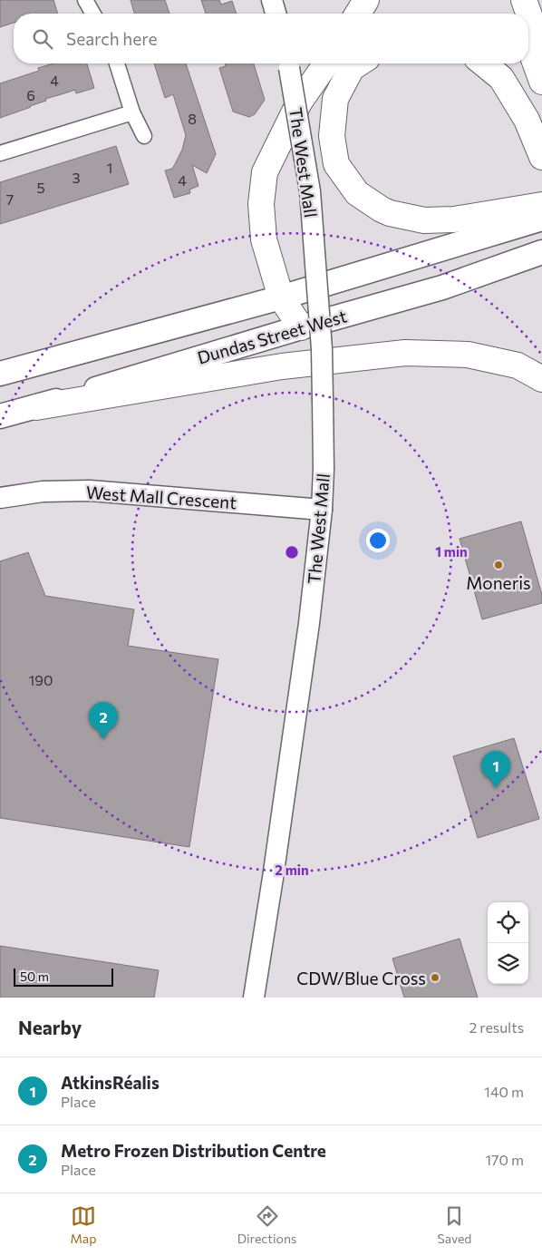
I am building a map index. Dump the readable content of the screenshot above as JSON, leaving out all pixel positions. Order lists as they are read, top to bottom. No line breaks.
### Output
{"streets":{"main road":["The West Mall","Dundas Street West","West Mall Crescent"]},"crossings":[["The West Mall","West Mall Crescent"]],"places":["Moneris","CDW/Blue Cross"],"house_numbers":["4","6","8","1","3","4","5","7","190"],"scale_bar":"50 m","page":{"search":"Search here","pins":["2","1"],"scale":"50 m","heading":["Nearby","2 results"],"list":[{"mark":"1","name":"AtkinsRéalis","note":"Place","value":"140 m"},{"mark":"2","name":"Metro Frozen Distribution Centre","note":"Place","value":"170 m"}],"nav":["Map","Directions","Saved"]},"rings":["1 min","2 min"]}
